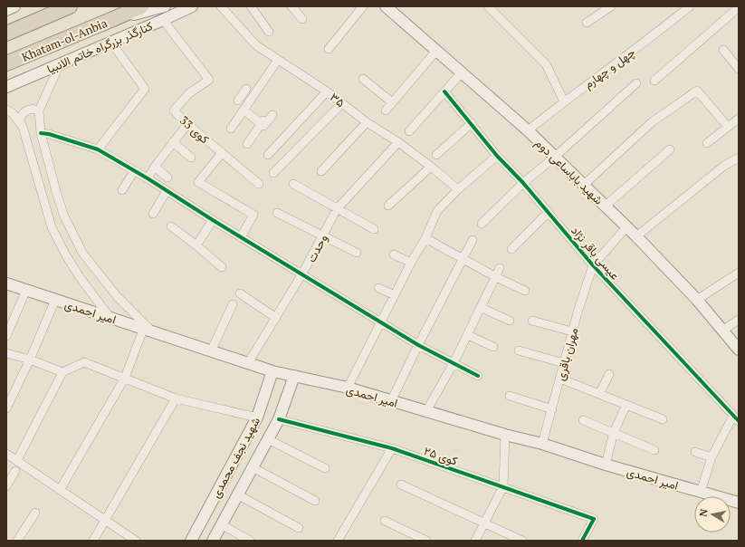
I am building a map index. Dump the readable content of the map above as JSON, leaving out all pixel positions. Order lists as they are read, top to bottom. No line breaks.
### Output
{"streets":{"highway":["Khatam-ol-Anbia"],"main road":["کنارگذر بزرگراه خاتم الانبیا","شهید باباساعی دوم","امیر احمدی","شهید نجف محمدی"],"street":["چهل و چهارم","۳۵","کوی 33","وحدت","عیسی باقر نژاد","مهران باقری","کوی ۲۵"]},"crossings":[["کنارگذر بزرگراه خاتم الانبیا","کوی 33"],["چهل و چهارم","شهید باباساعی دوم"],["۳۵","وحدت"],["وحدت","امیر احمدی"],["عیسی باقر نژاد","مهران باقری"],["امیر احمدی","مهران باقری"],["امیر احمدی","شهید نجف محمدی"],["کوی ۲۵","شهید نجف محمدی"]],"north":"left"}
